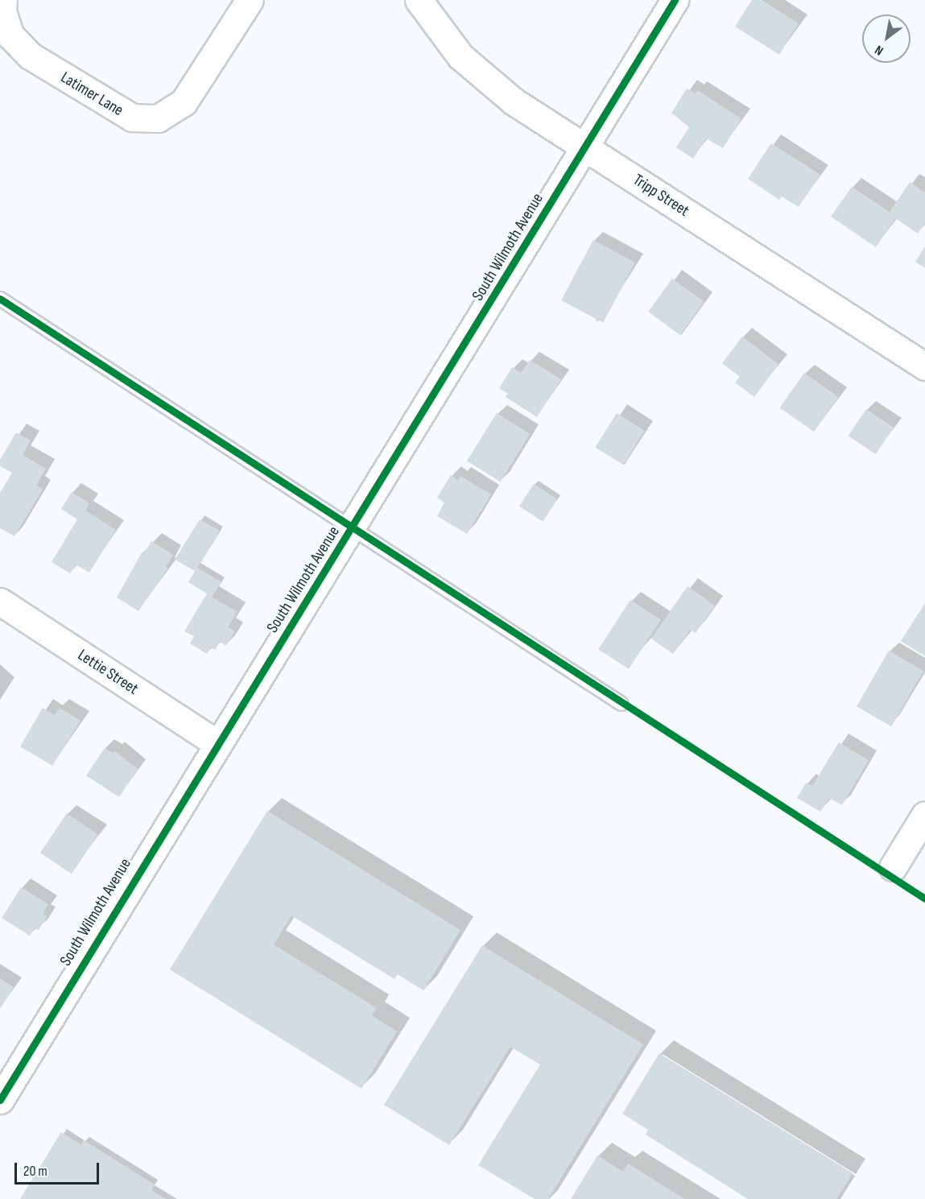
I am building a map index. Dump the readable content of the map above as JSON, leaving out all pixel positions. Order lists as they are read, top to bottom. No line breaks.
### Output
{"streets":{"street":["Latimer Lane","Tripp Street","South Wilmoth Avenue","Lettie Street"]},"crossings":[["Tripp Street","South Wilmoth Avenue"],["South Wilmoth Avenue","Lettie Street"]],"scale_bar":"20 m","north":"bottom left"}
